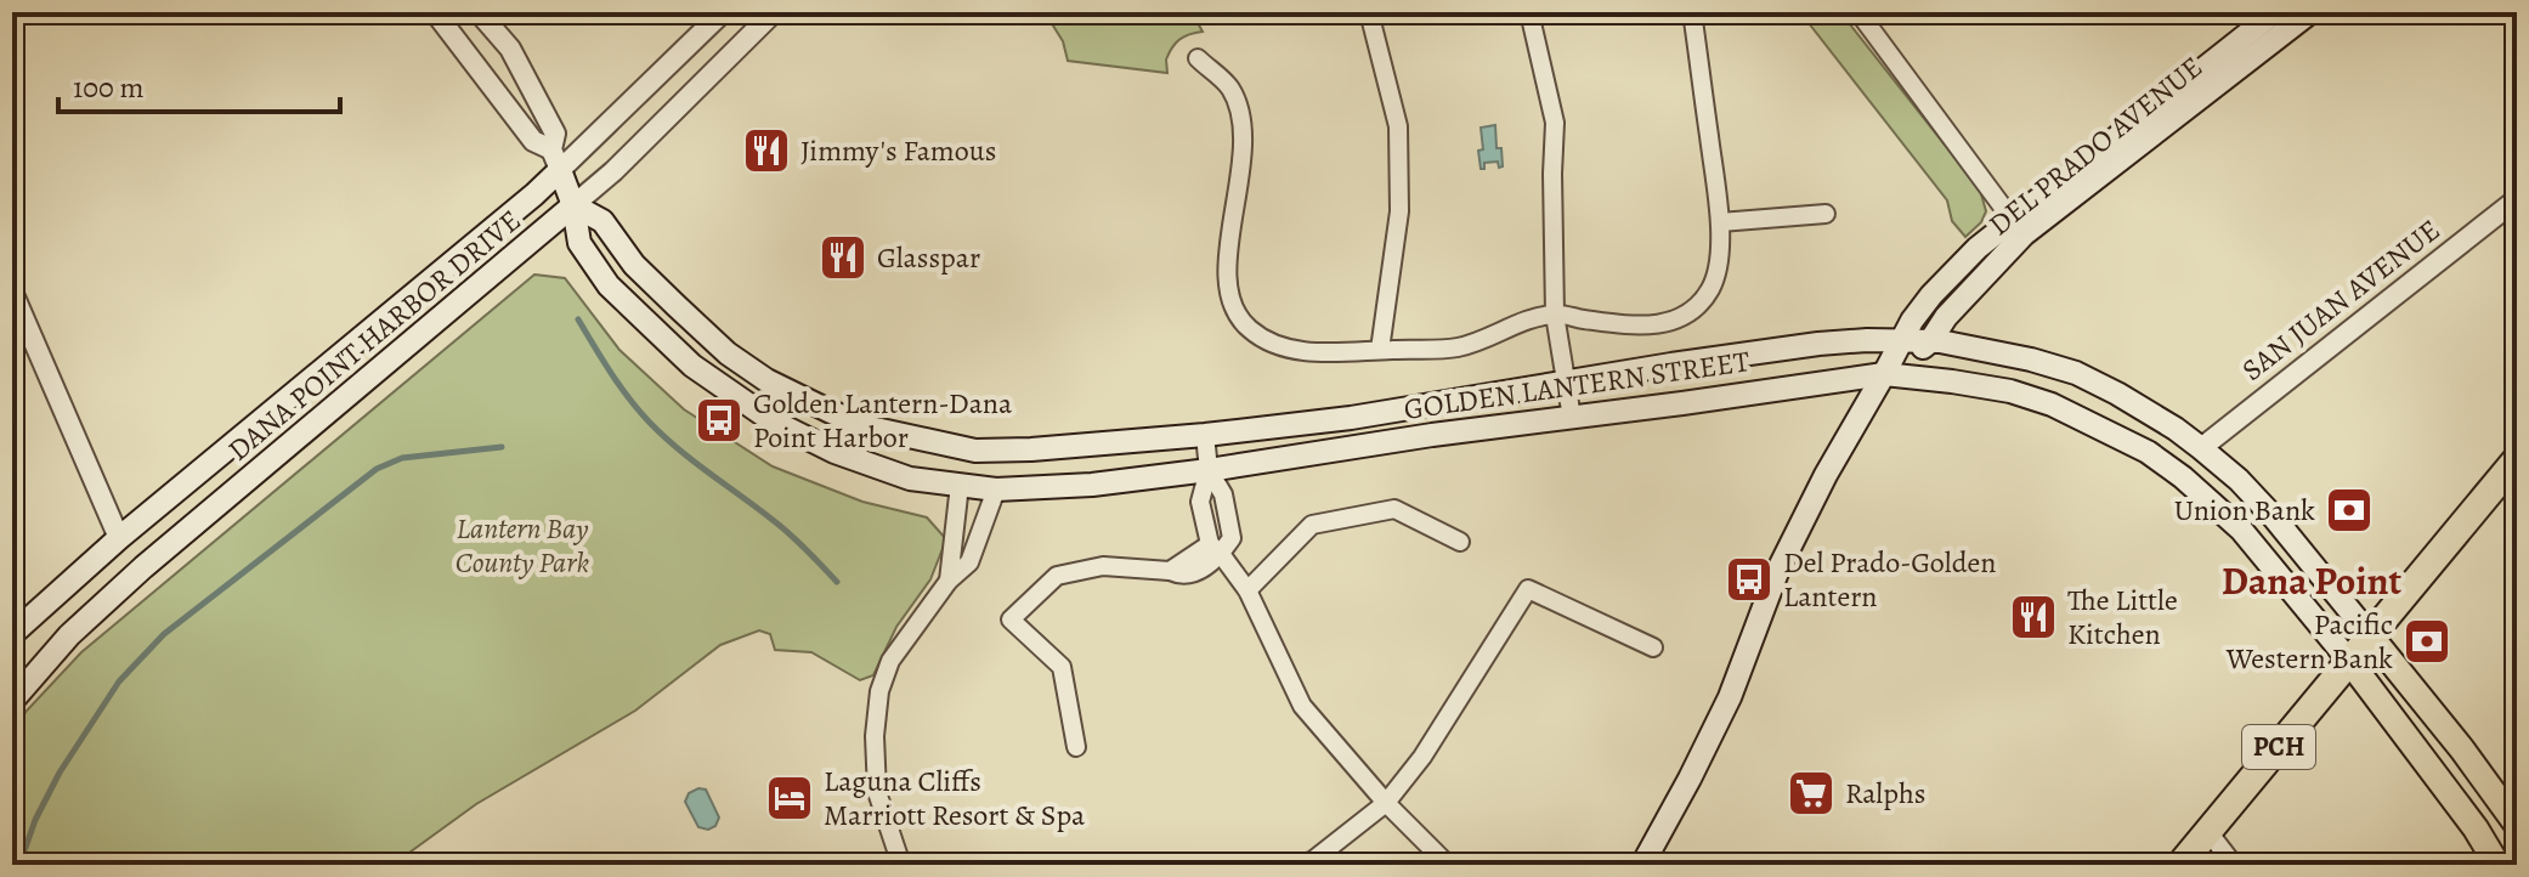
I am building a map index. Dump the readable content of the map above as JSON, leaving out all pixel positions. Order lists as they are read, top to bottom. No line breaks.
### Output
{"streets":{"highway":["PCH"],"main road":["DEL PRADO AVENUE","DANA POINT HARBOR DRIVE","GOLDEN LANTERN STREET"],"street":["SAN JUAN AVENUE"]},"crossings":[["DEL PRADO AVENUE","GOLDEN LANTERN STREET"],["SAN JUAN AVENUE","GOLDEN LANTERN STREET"],["DANA POINT HARBOR DRIVE","GOLDEN LANTERN STREET"],["GOLDEN LANTERN STREET","PCH"]],"districts":["Dana Point"],"parks":["Lantern Bay County Park"],"places":{"restaurant":["Jimmy's Famous","Glasspar","The Little Kitchen"],"bus stop":["Golden Lantern-Dana Point Harbor","Del Prado-Golden Lantern"],"bank":["Union Bank","Pacific Western Bank"],"supermarket":["Ralphs"],"hotel":["Laguna Cliffs Marriott Resort & Spa"]},"scale_bar":"100 m"}
